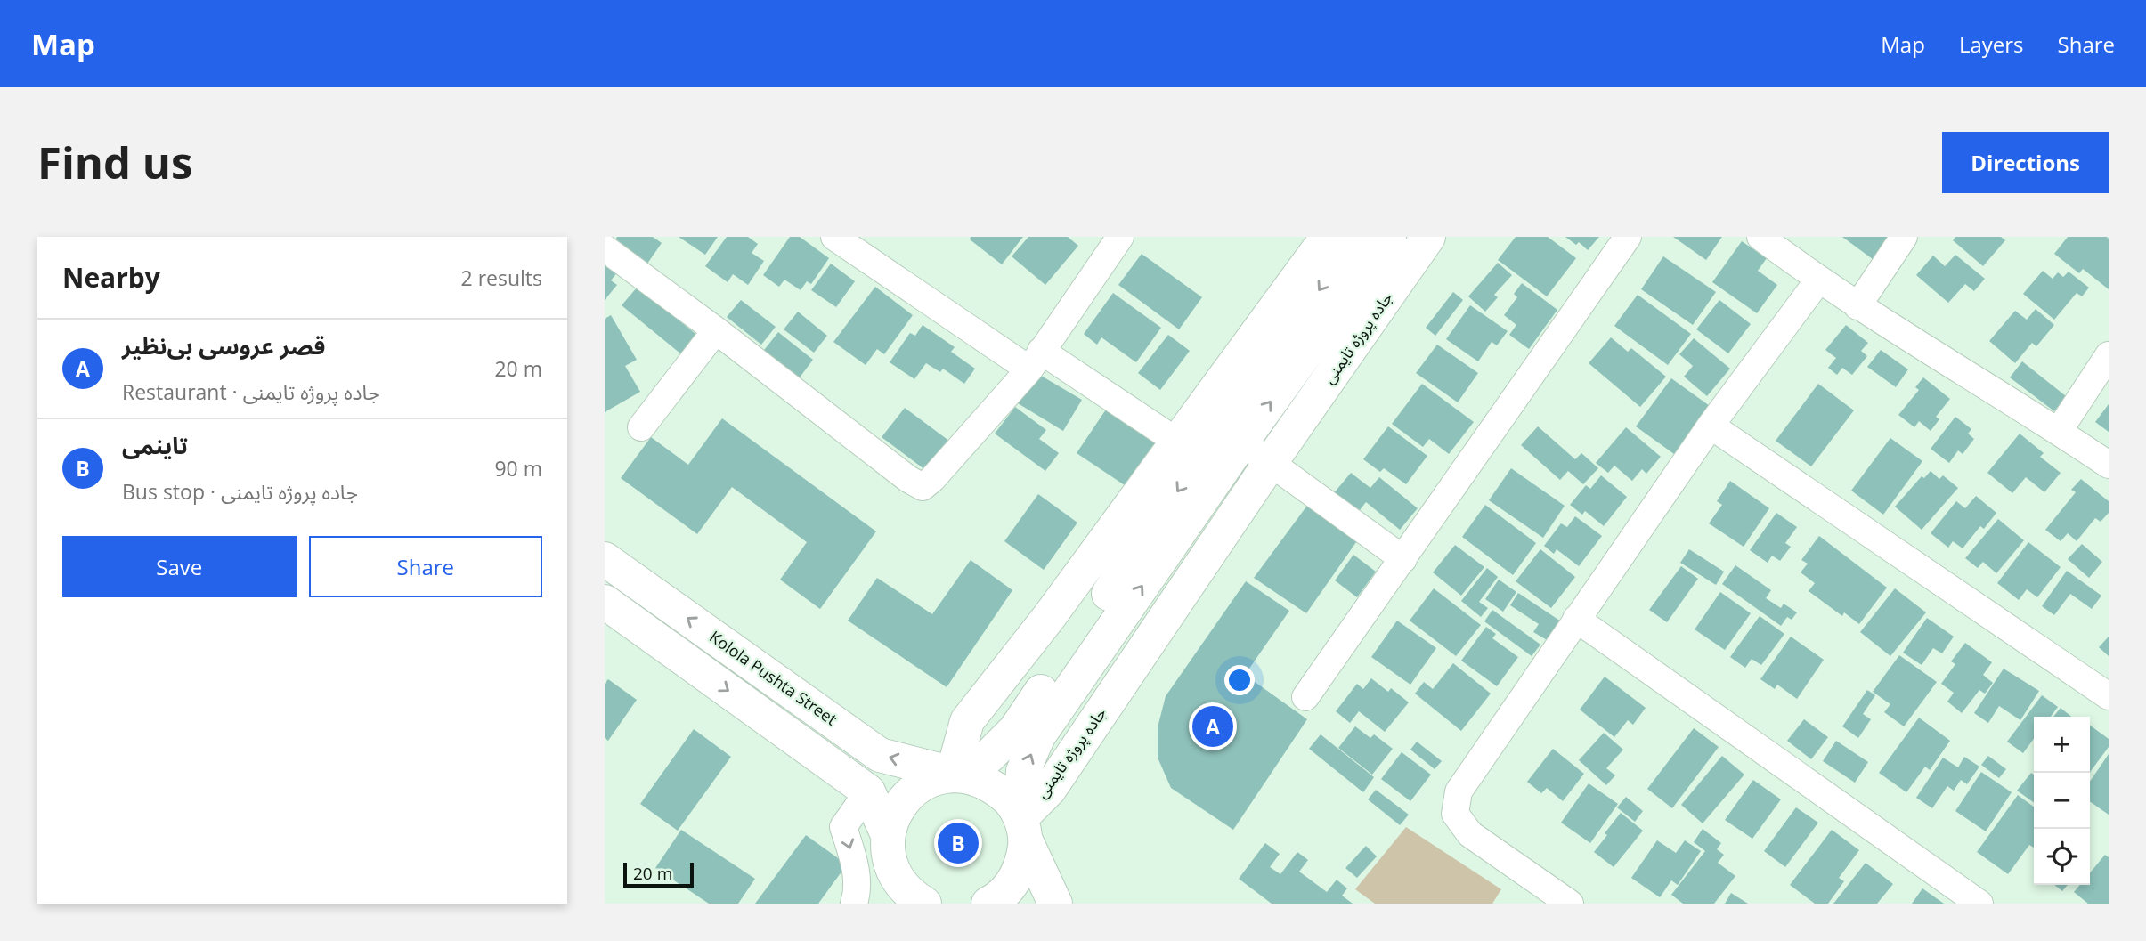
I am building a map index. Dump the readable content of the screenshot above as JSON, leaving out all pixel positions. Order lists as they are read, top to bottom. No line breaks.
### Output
{"streets":{"main road":["جاده پروژه تایمنی","Kolola Pushta Street"]},"crossings":[["جاده پروژه تایمنی","Kolola Pushta Street"]],"scale_bar":"20 m","page":{"header":"Map","nav":["Map","Layers","Share"],"buttons":["Directions",["Save","Share"]],"title":"Find us","heading":["Nearby","2 results"],"list":[{"mark":"A","name":"قصر عروسی بی‌نظیر","note":"Restaurant · جاده پروژه تایمنی","value":"20 m"},{"mark":"B","name":"تاینمی","note":"Bus stop · جاده پروژه تایمنی","value":"90 m"}],"pins":["A","B"],"map_buttons":["+","−"],"scale":"20 m"}}
